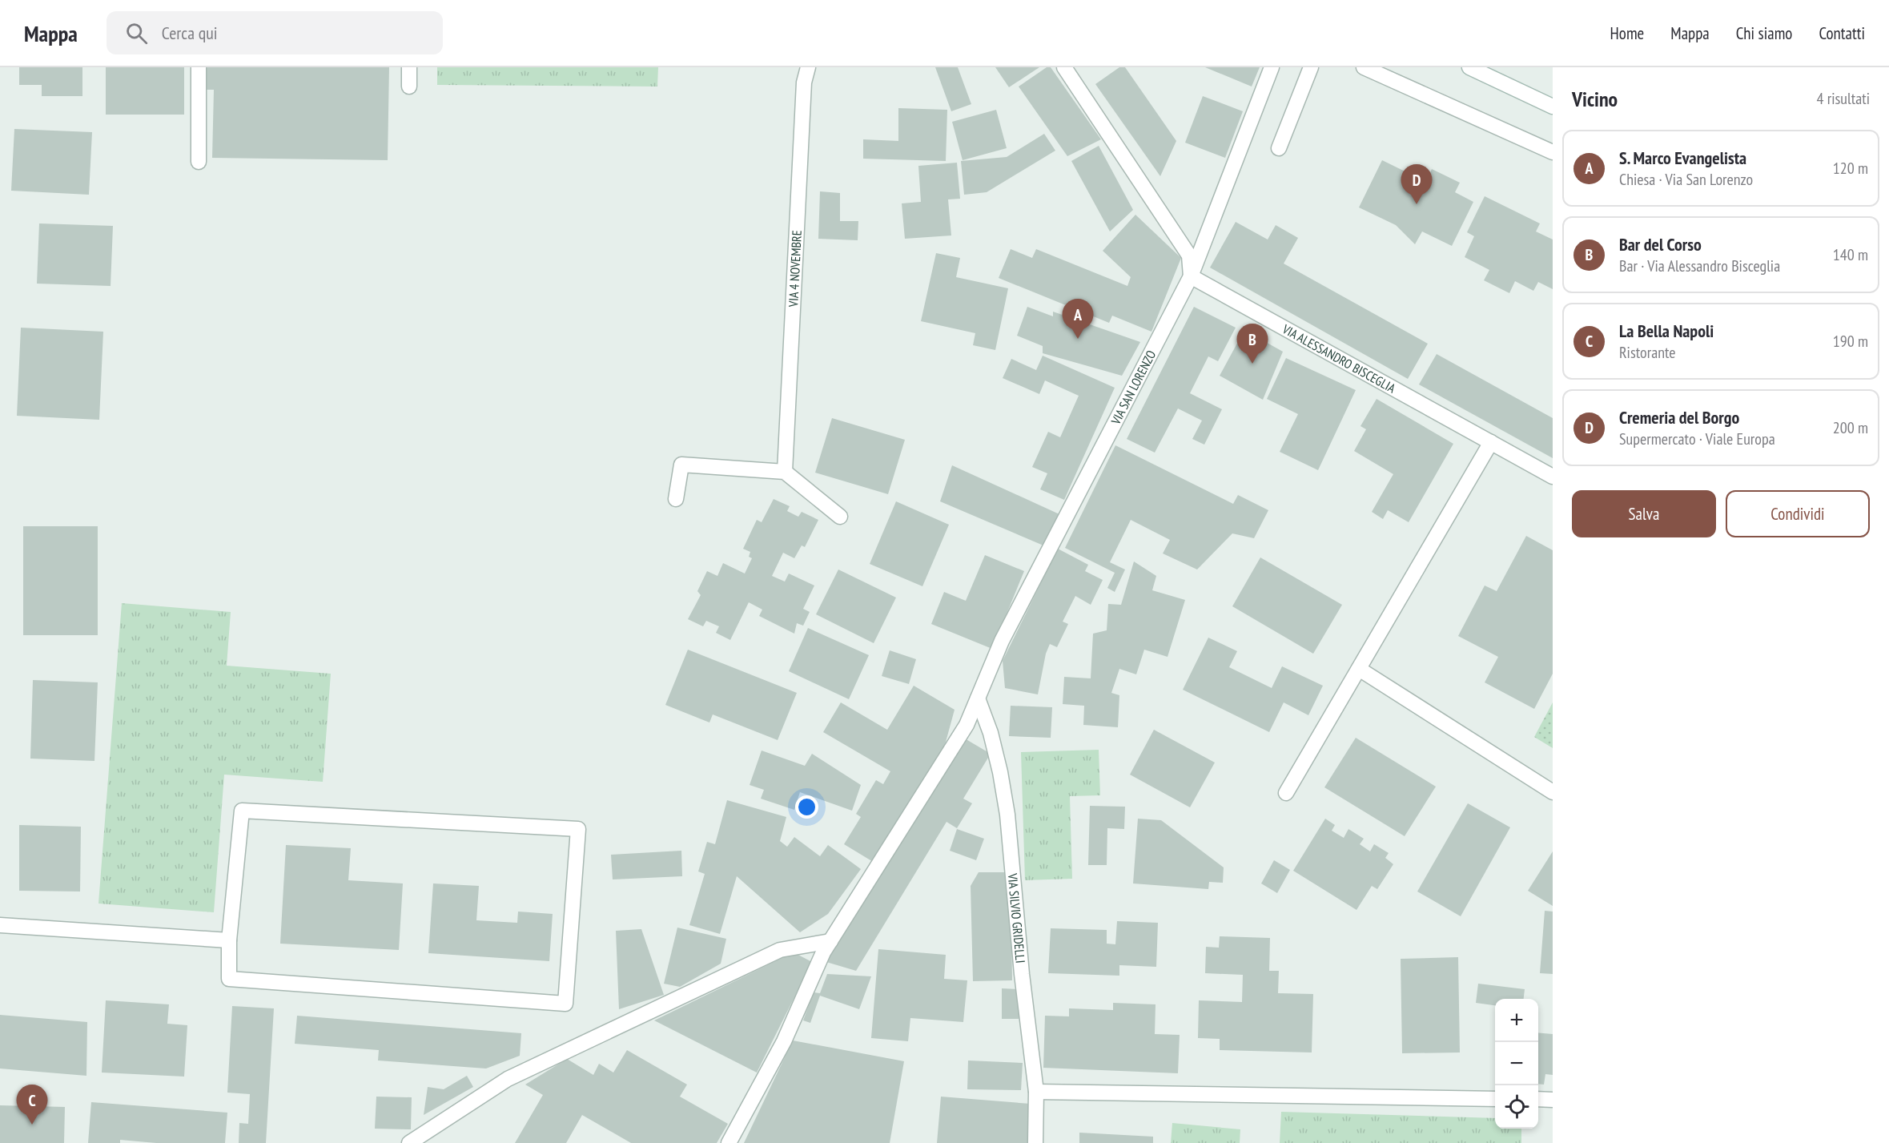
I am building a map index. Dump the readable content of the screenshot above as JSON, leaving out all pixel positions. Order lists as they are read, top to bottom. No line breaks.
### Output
{"streets":{"street":["VIA 4 NOVEMBRE","VIA ALESSANDRO BISCEGLIA","VIA SAN LORENZO","VIA SILVIO GRIDELLI"]},"crossings":[["VIA ALESSANDRO BISCEGLIA","VIA SAN LORENZO"],["VIA SAN LORENZO","VIA SILVIO GRIDELLI"]],"page":{"header":"Mappa","search":"Cerca qui","nav":["Home","Mappa","Chi siamo","Contatti"],"heading":["Vicino","4 risultati"],"list":[{"mark":"A","name":"S. Marco Evangelista","note":"Chiesa · Via San Lorenzo","value":"120 m"},{"mark":"B","name":"Bar del Corso","note":"Bar · Via Alessandro Bisceglia","value":"140 m"},{"mark":"C","name":"La Bella Napoli","note":"Ristorante","value":"190 m"},{"mark":"D","name":"Cremeria del Borgo","note":"Supermercato · Viale Europa","value":"200 m"}],"pins":["D","A","B","C"],"buttons":["Salva","Condividi"],"map_buttons":["+","−"]}}
